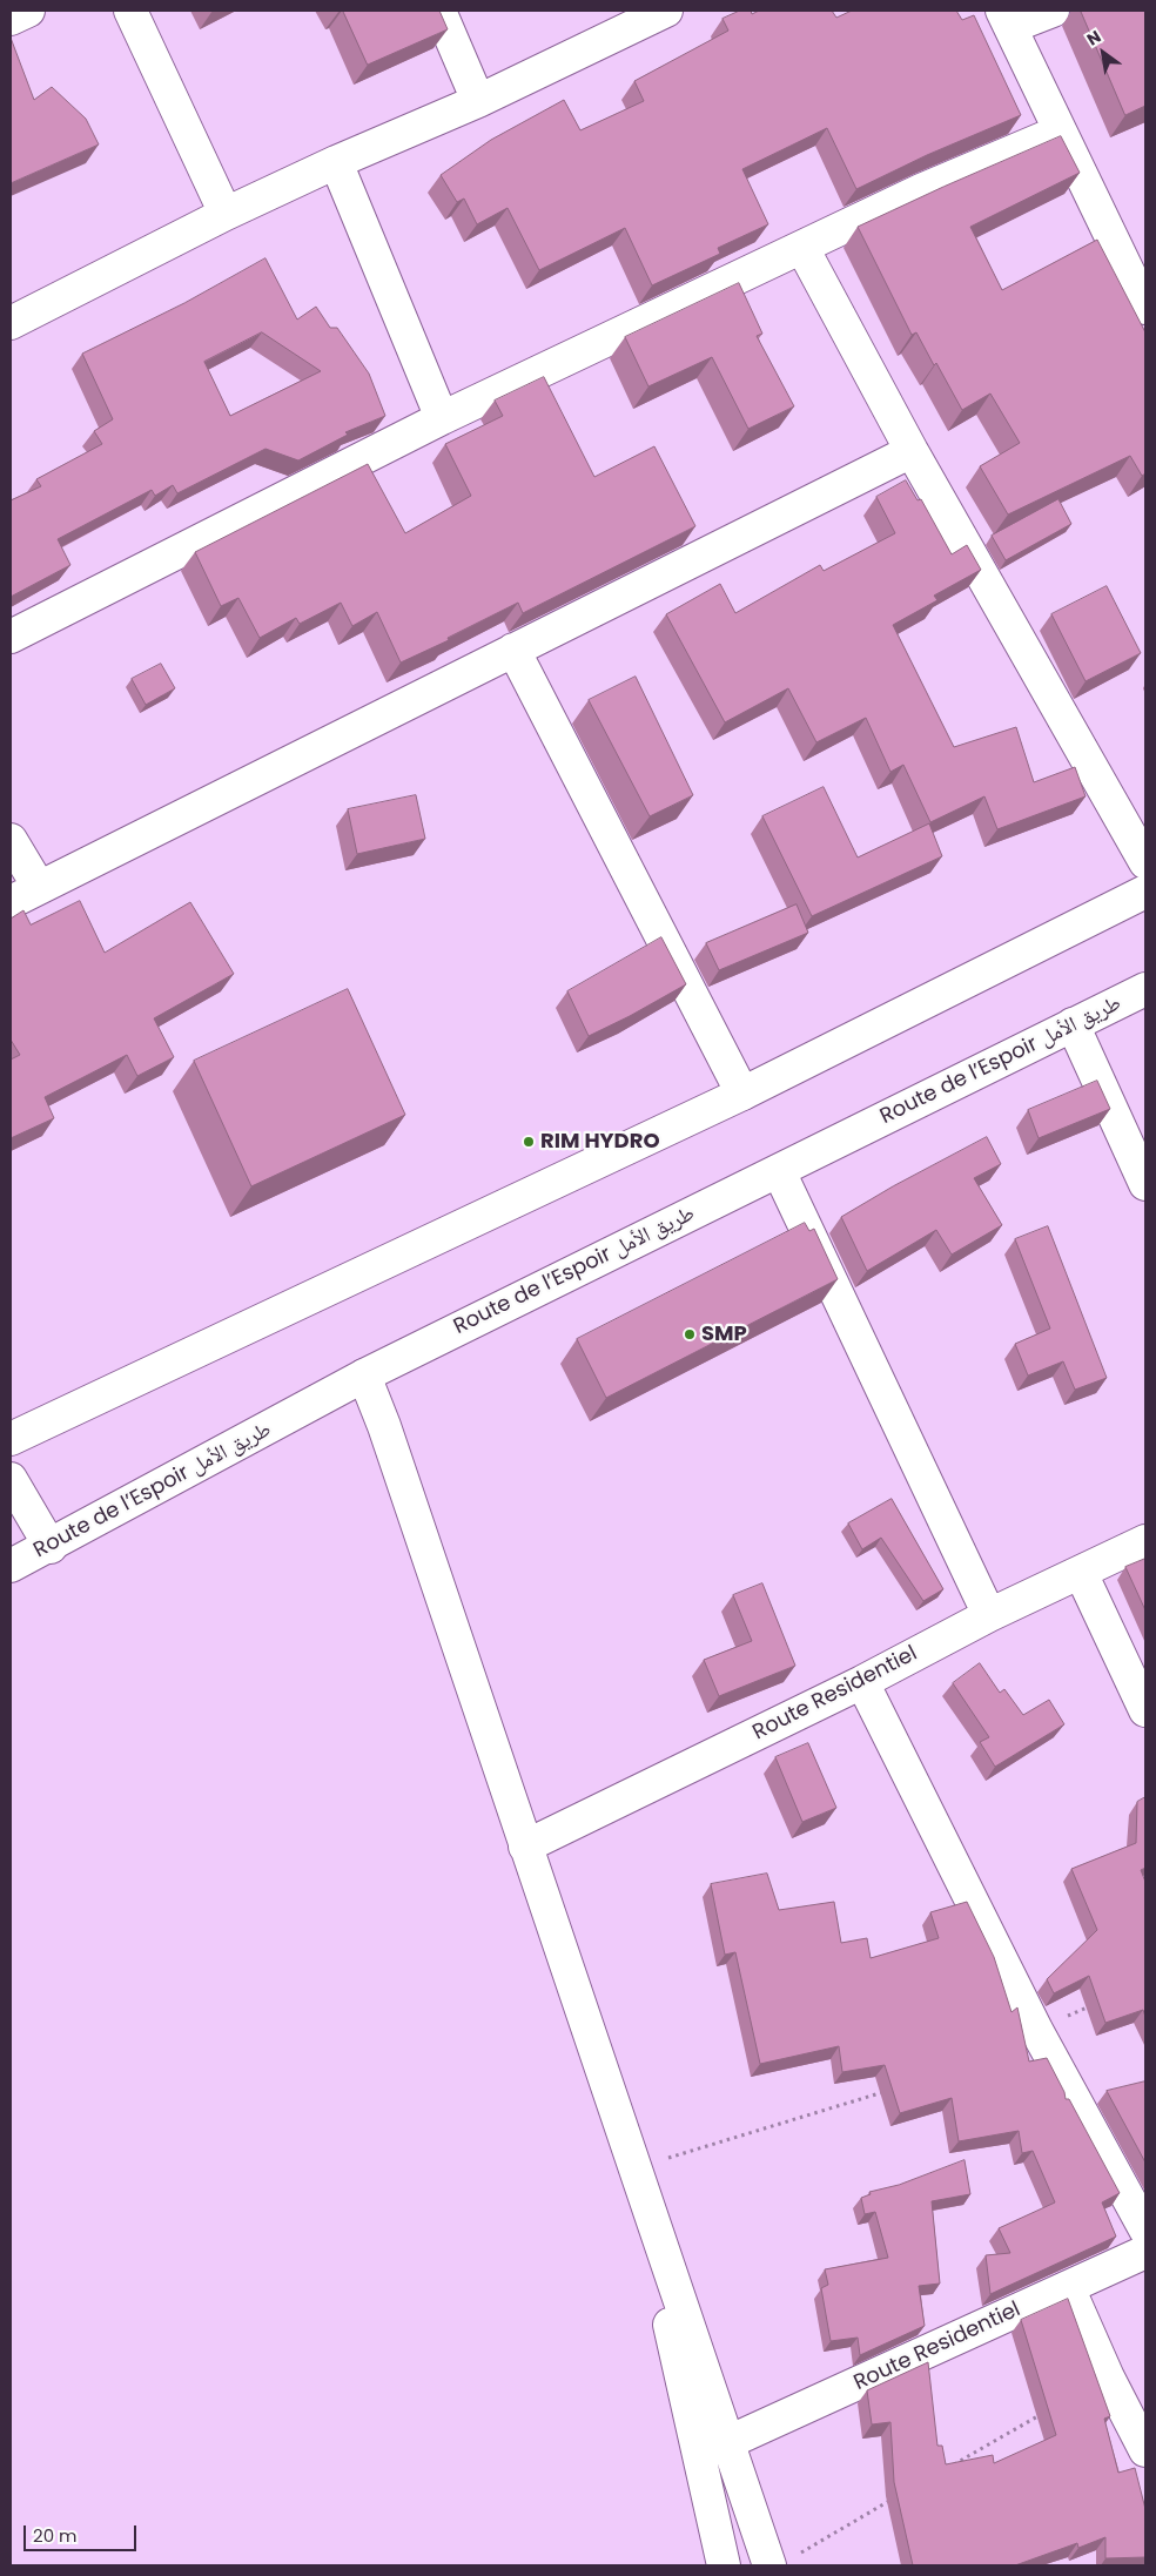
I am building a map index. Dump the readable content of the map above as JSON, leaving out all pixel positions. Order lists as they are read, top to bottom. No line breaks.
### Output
{"streets":{"main road":["Route de l’Espoir طريق الأمل","Route Residentiel"]},"places":["RIM HYDRO","SMP"],"scale_bar":"20 m","north":"top left"}
